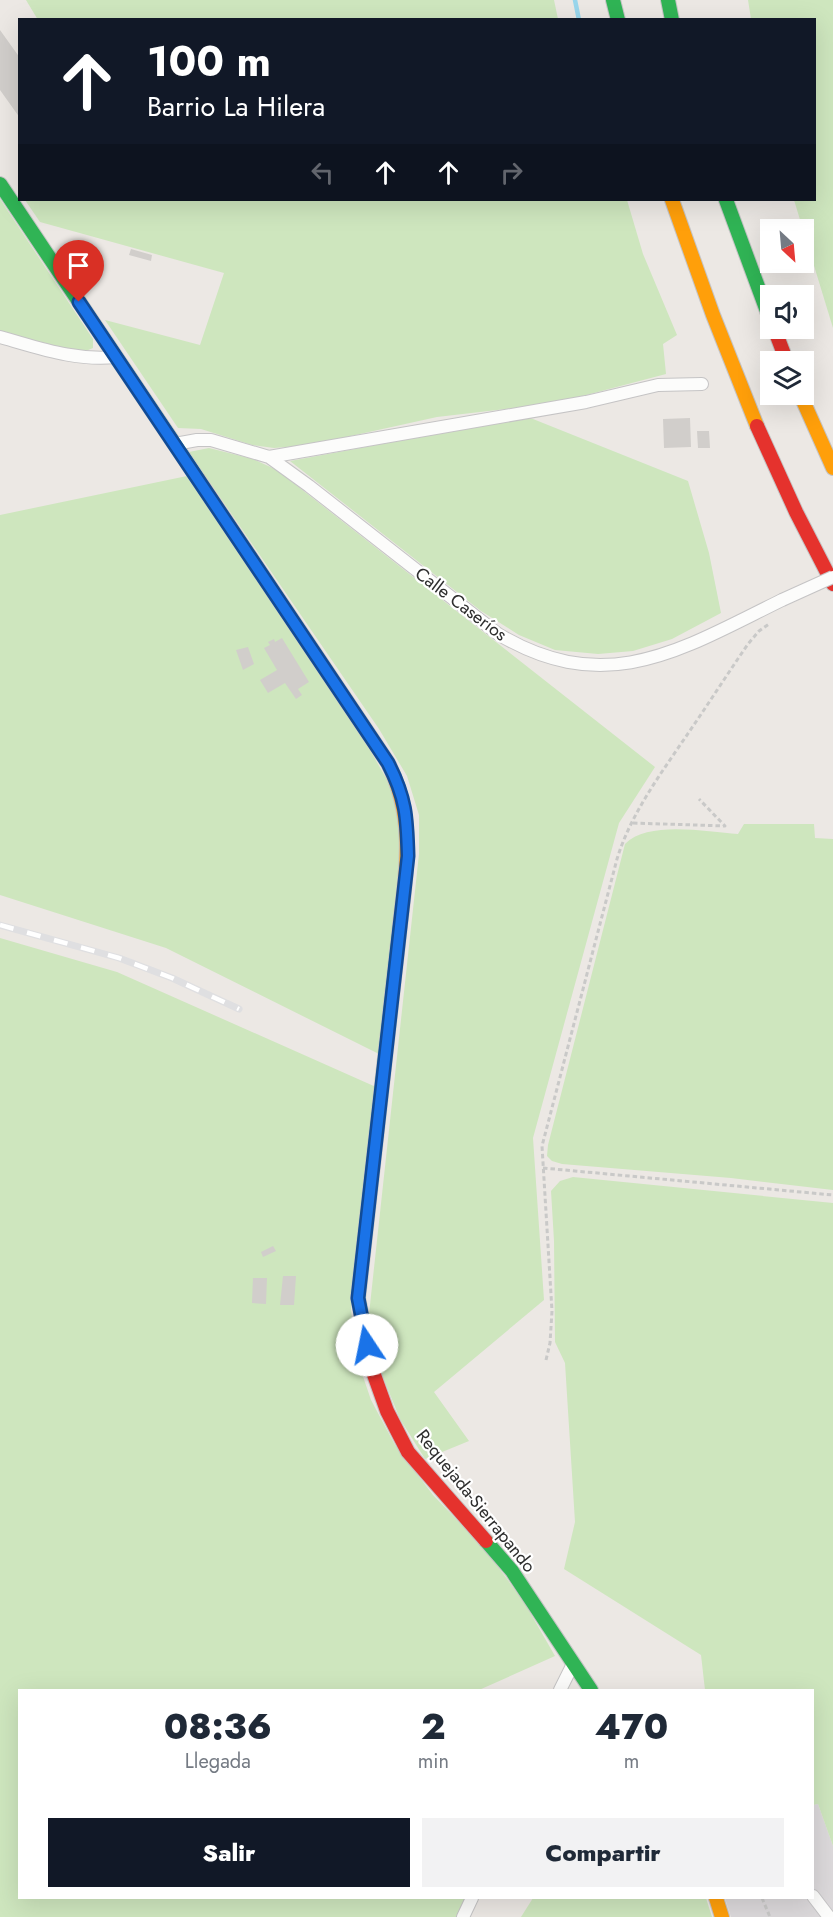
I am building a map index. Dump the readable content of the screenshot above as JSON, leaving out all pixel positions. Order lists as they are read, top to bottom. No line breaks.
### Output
{"streets":{"main road":["Requejada-Sierrapando"],"street":["Calle Caseríos"]},"crossings":[["Calle Caseríos","Requejada-Sierrapando"]],"north":"bottom right","page":{"turn":["100 m","Barrio La Hilera"],"eta":["08:36","Llegada","2","min","470","m"],"buttons":["Salir","Compartir"]}}
